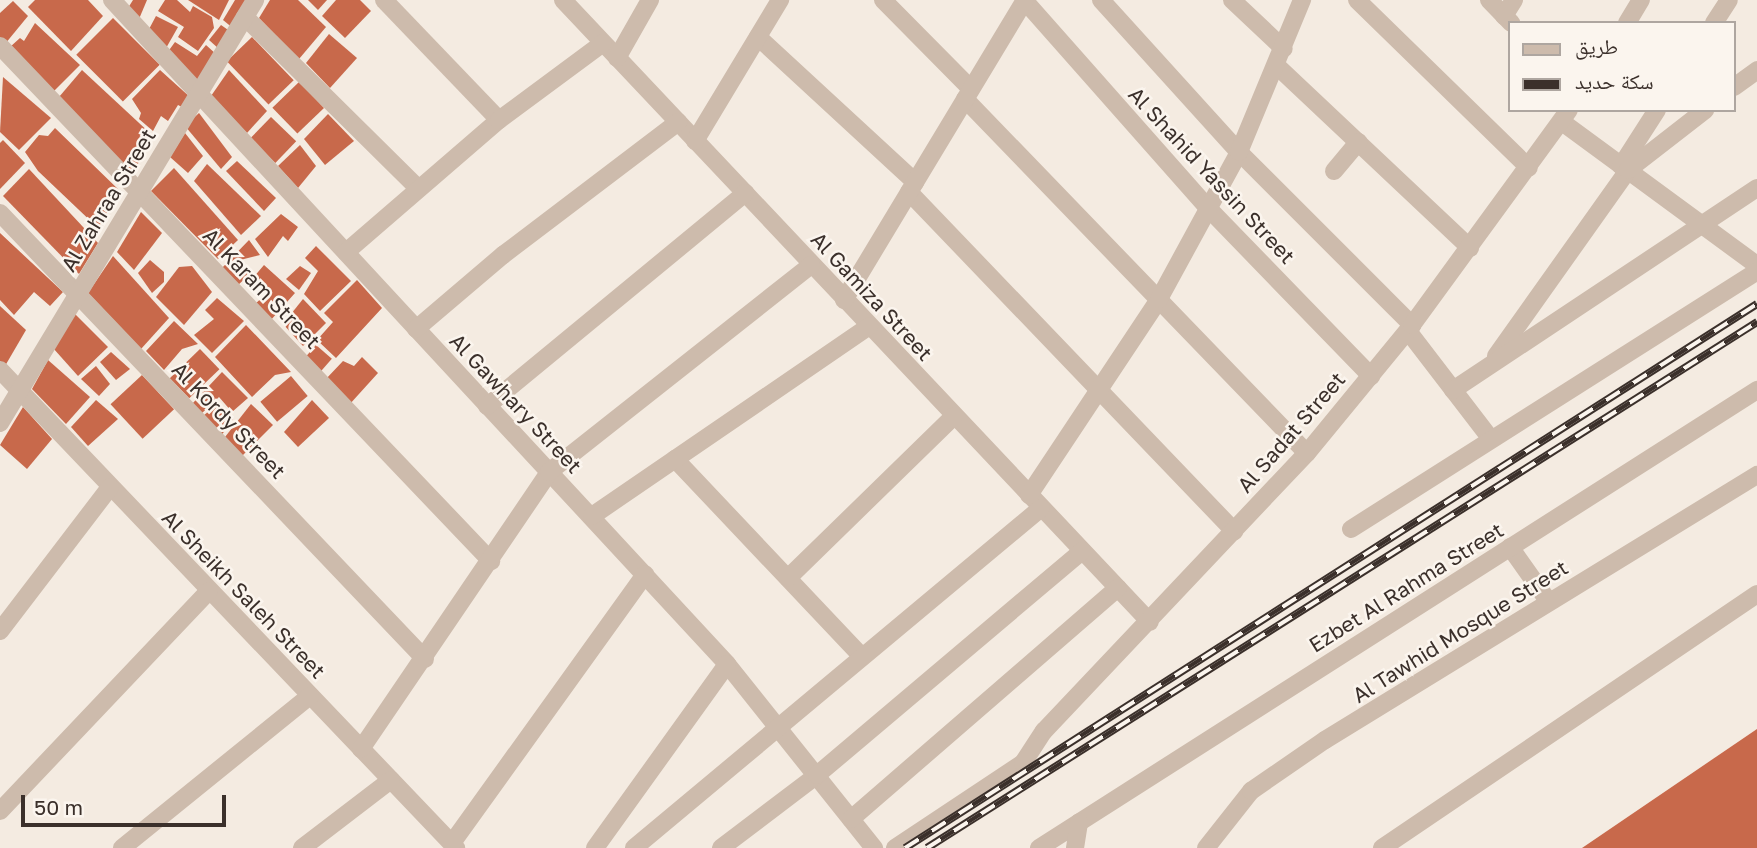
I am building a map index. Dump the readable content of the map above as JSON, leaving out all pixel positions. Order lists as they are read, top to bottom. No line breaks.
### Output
{"streets":{"street":["Al Shahid Yassin Street","Al Zahraa Street","Al Karam Street","Al Gamiza Street","Al Gawhary Street","Al Kordy Street","Al Sadat Street","Ezbet Al Rahma Street","Al Sheikh Saleh Street","Al Tawhid Mosque Street"]},"crossings":[["Al Shahid Yassin Street","Al Sadat Street"],["Al Zahraa Street","Al Karam Street"],["Al Zahraa Street","Al Gawhary Street"],["Al Zahraa Street","Al Kordy Street"],["Al Zahraa Street","Al Sheikh Saleh Street"],["Al Gamiza Street","Al Sadat Street"]],"legend":["طريق","سكة حديد"],"scale_bar":"50 m"}
